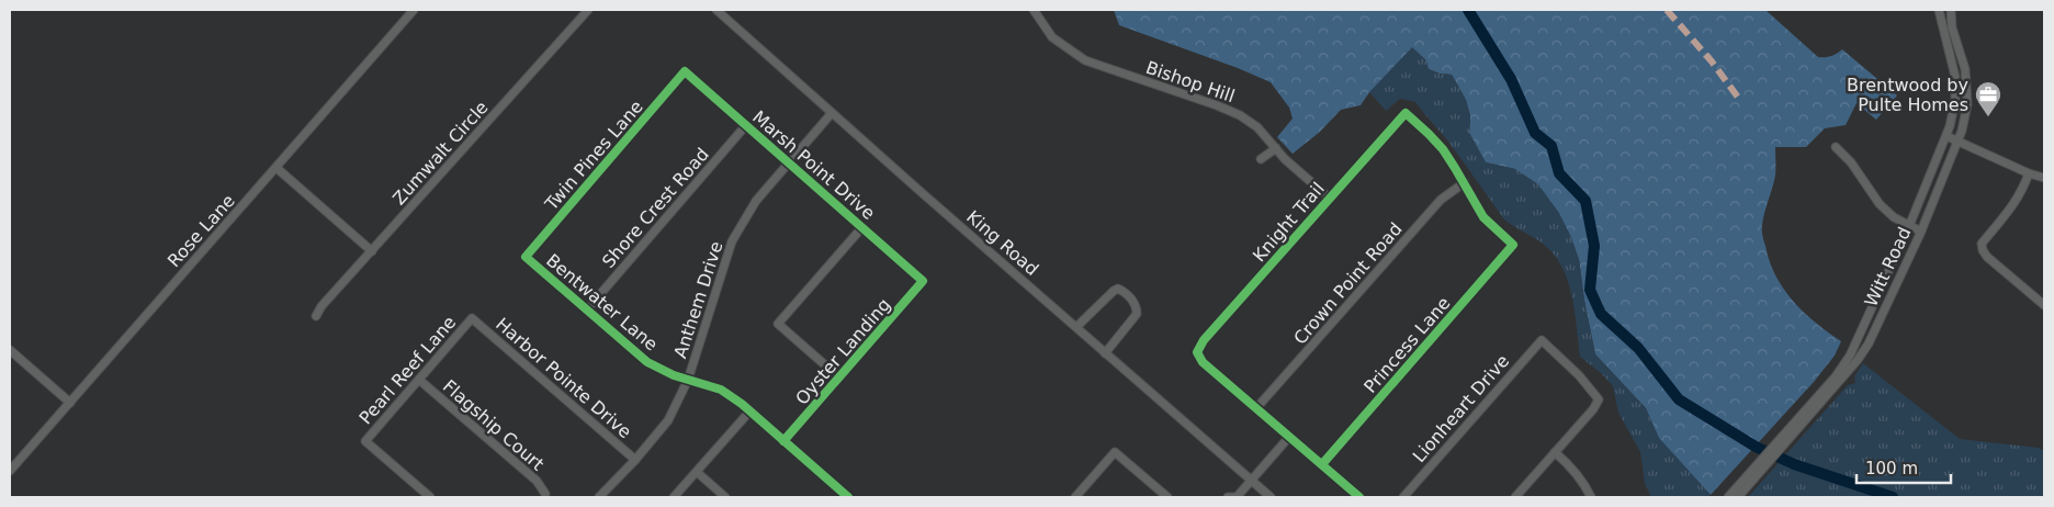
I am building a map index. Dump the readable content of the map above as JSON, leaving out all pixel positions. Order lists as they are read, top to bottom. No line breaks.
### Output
{"streets":{"street":["Bishop Hill","Zumwalt Circle","Twin Pines Lane","Marsh Point Drive","Shore Crest Road","Knight Trail","Rose Lane","King Road","Witt Road","Crown Point Road","Anthem Drive","Bentwater Lane","Princess Lane","Oyster Landing","Pearl Reef Lane","Harbor Pointe Drive","Lionheart Drive","Flagship Court"]},"crossings":[["Bishop Hill","Knight Trail"],["Twin Pines Lane","Marsh Point Drive"],["Twin Pines Lane","Bentwater Lane"],["Marsh Point Drive","Shore Crest Road"],["Marsh Point Drive","Anthem Drive"],["Marsh Point Drive","Oyster Landing"],["Shore Crest Road","Bentwater Lane"],["Knight Trail","Crown Point Road"],["Knight Trail","Princess Lane"],["King Road","Anthem Drive"],["Crown Point Road","Princess Lane"],["Anthem Drive","Bentwater Lane"],["Anthem Drive","Harbor Pointe Drive"],["Bentwater Lane","Oyster Landing"],["Pearl Reef Lane","Harbor Pointe Drive"],["Pearl Reef Lane","Flagship Court"]],"places":{"office":["Brentwood by Pulte Homes"]},"scale_bar":"100 m"}
